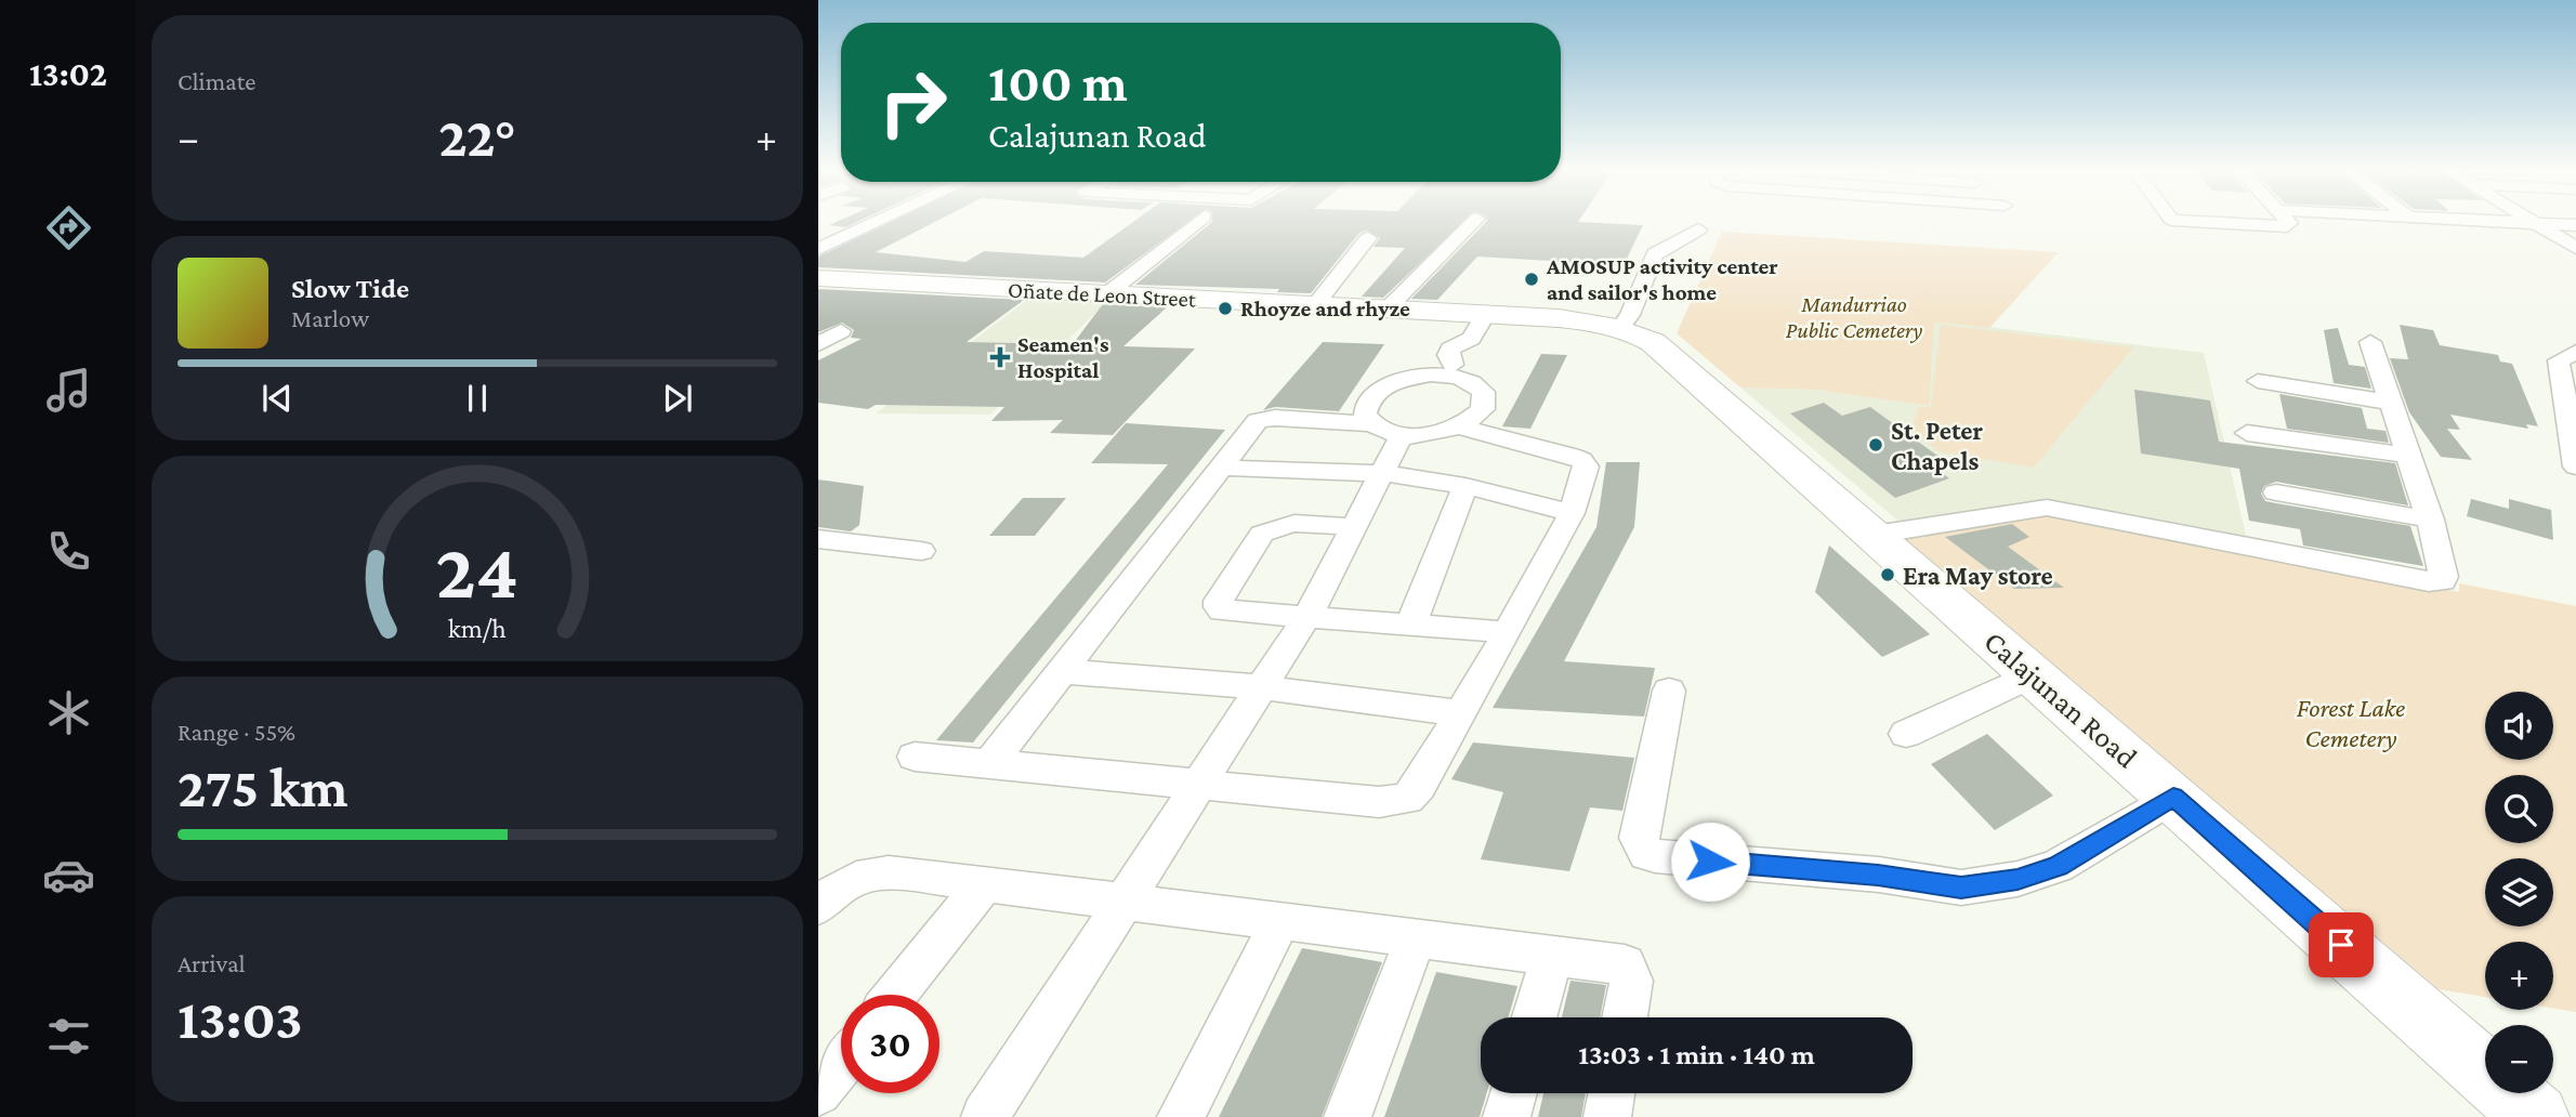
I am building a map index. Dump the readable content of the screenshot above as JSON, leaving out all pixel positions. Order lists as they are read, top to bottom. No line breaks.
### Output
{"streets":{"main road":["Oñate de Leon Street","Calajunan Road"]},"crossings":[["Oñate de Leon Street","Calajunan Road"]],"parks":["Mandurriao Public Cemetery","Forest Lake Cemetery"],"places":{"other":["AMOSUP activity center and sailor's home","Rhoyze and rhyze","St. Peter Chapels","Era May store"],"health":["Seamen's Hospital"]},"page":{"tabs":"13:02","tile":["Climate",["Range · 55%","275 km"],["Arrival","13:03"]],"turn":["100 m","Calajunan Road"],"heat":["−","22°","+"],"song":["Slow Tide","Marlow"],"map_buttons":["+","−"],"limit":"30","trip":"13:03 · 1 min · 140 m","gauge":["24","km/h"]}}
